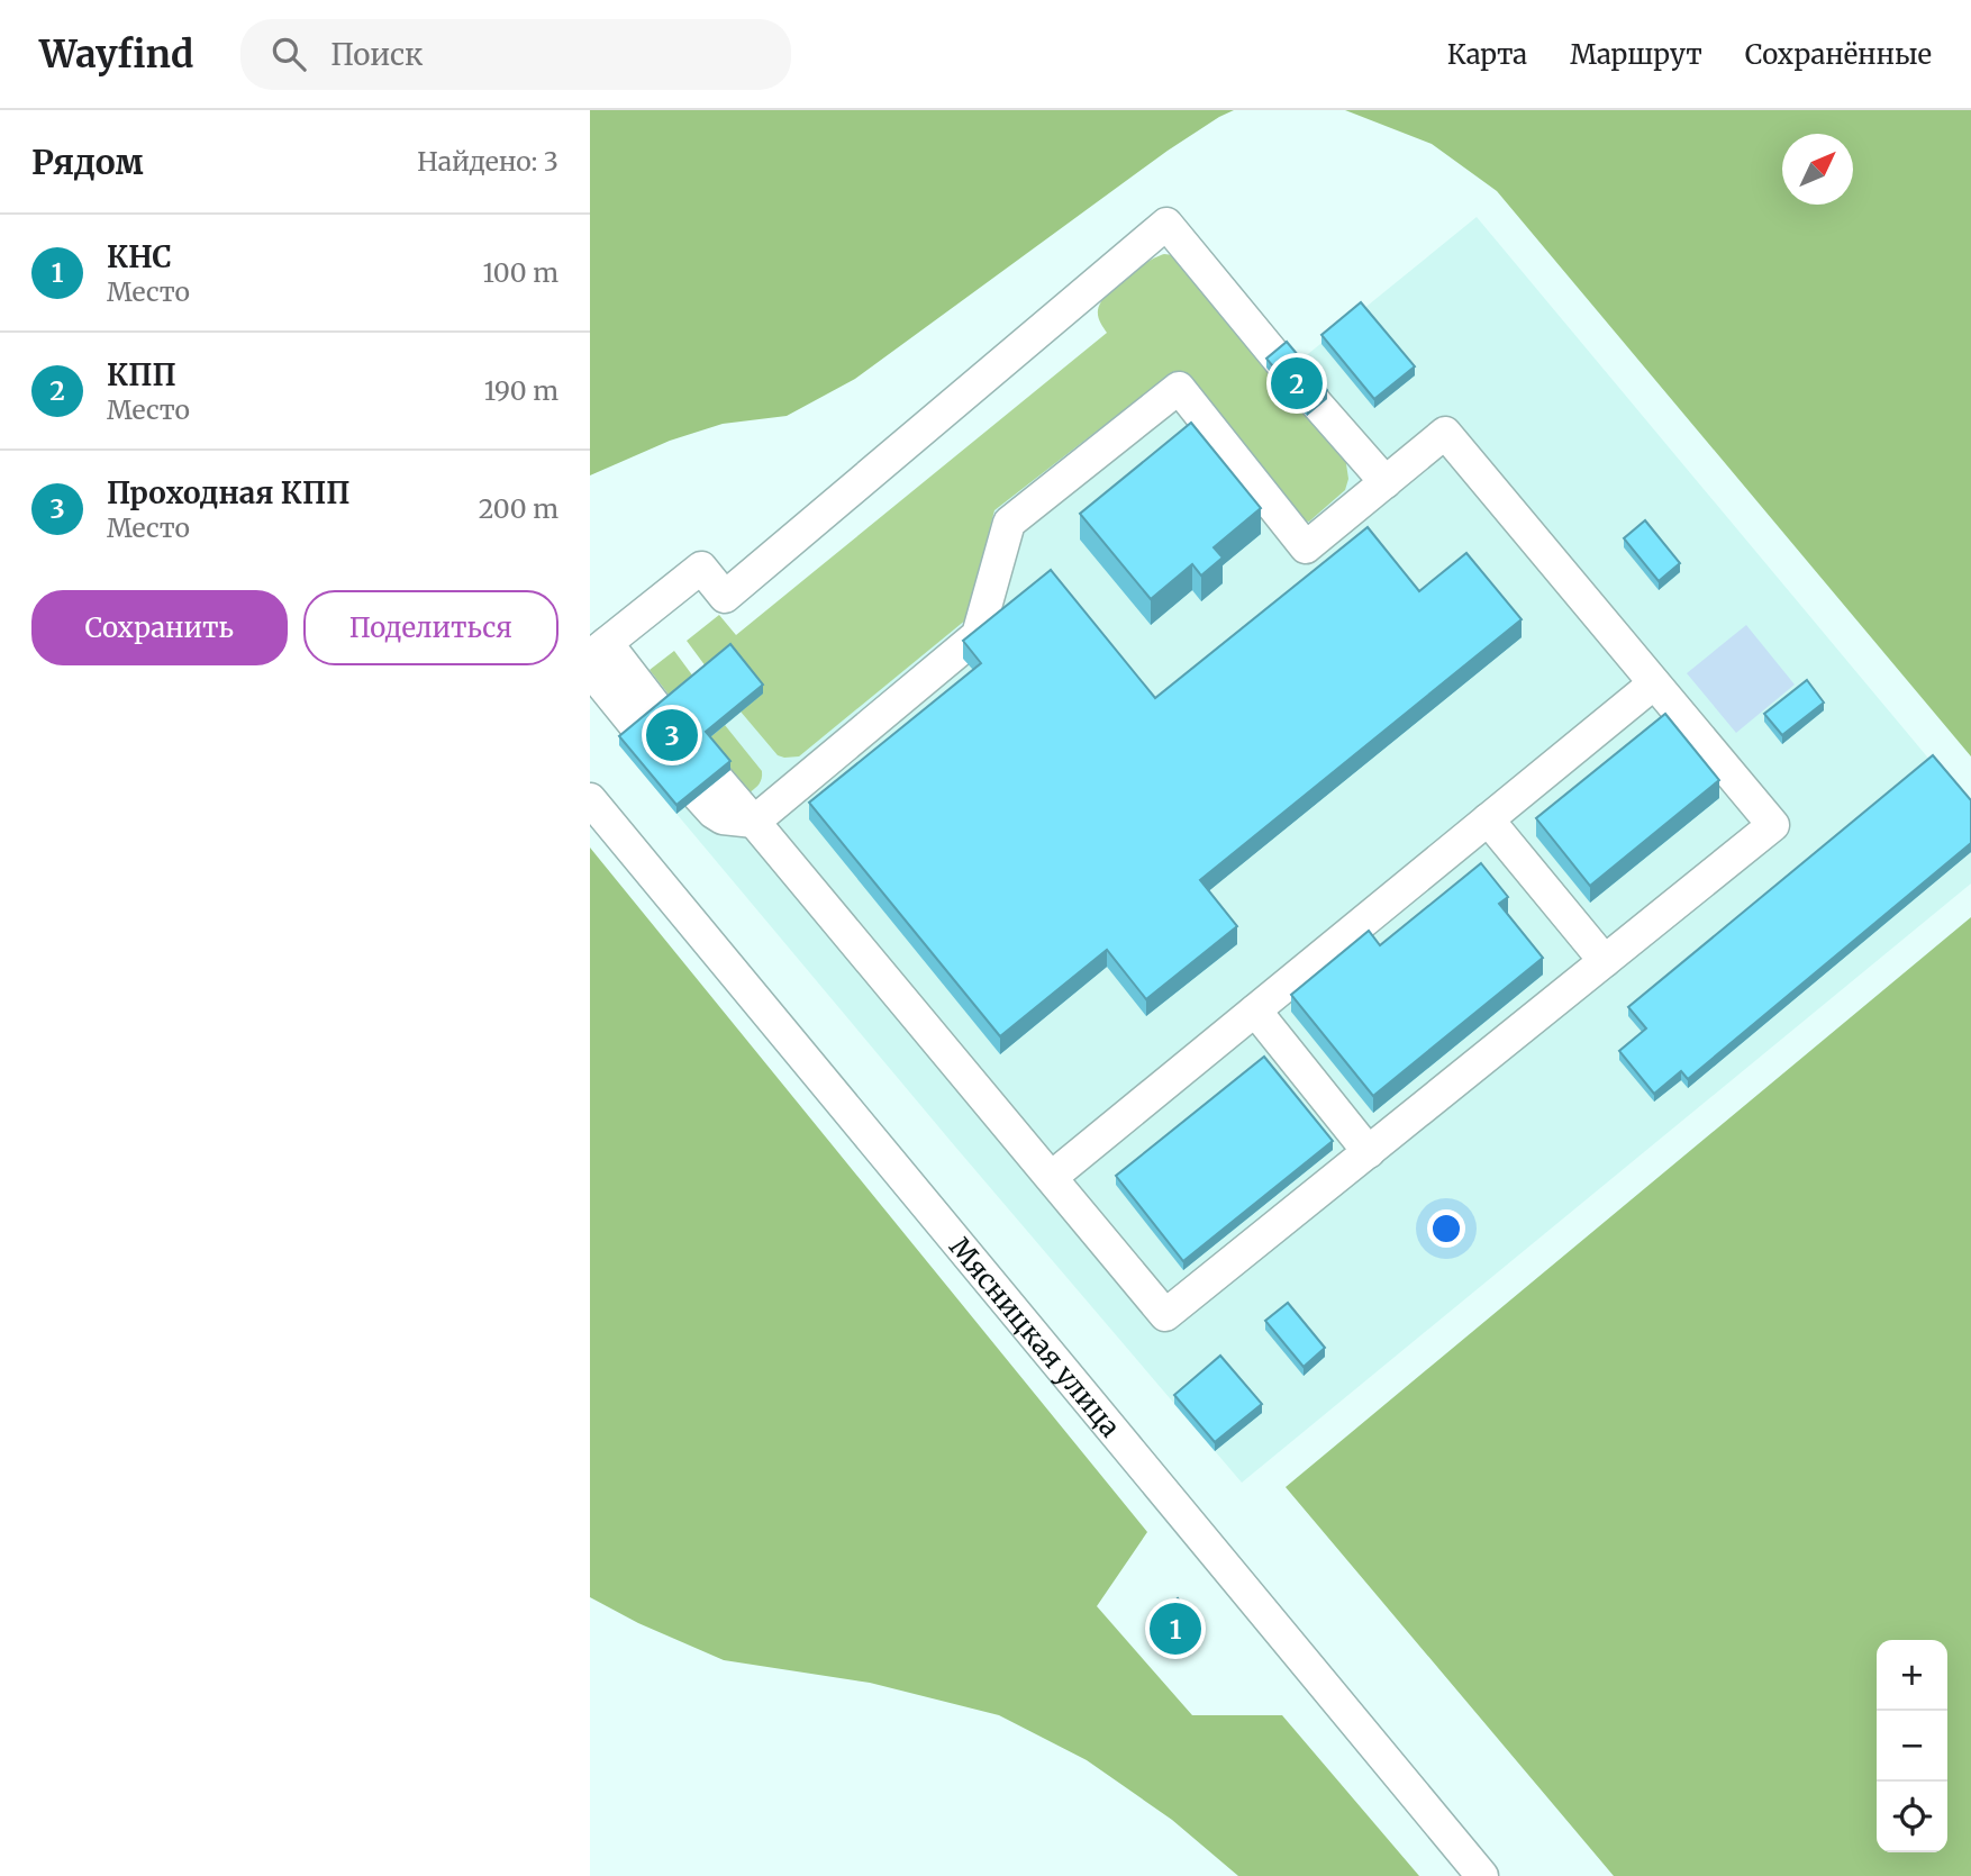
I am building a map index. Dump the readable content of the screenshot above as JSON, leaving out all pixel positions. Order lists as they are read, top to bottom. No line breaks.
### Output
{"streets":{"street":["Мясницкая улица"]},"north":"top right","page":{"header":"Wayfind","search":"Поиск","nav":["Карта","Маршрут","Сохранённые"],"heading":["Рядом","Найдено: 3"],"list":[{"mark":"1","name":"КНС","note":"Место","value":"100 m"},{"mark":"2","name":"КПП","note":"Место","value":"190 m"},{"mark":"3","name":"Проходная КПП","note":"Место","value":"200 m"}],"pins":["2","3","1"],"buttons":["Сохранить","Поделиться"],"map_buttons":["+","−"]}}
